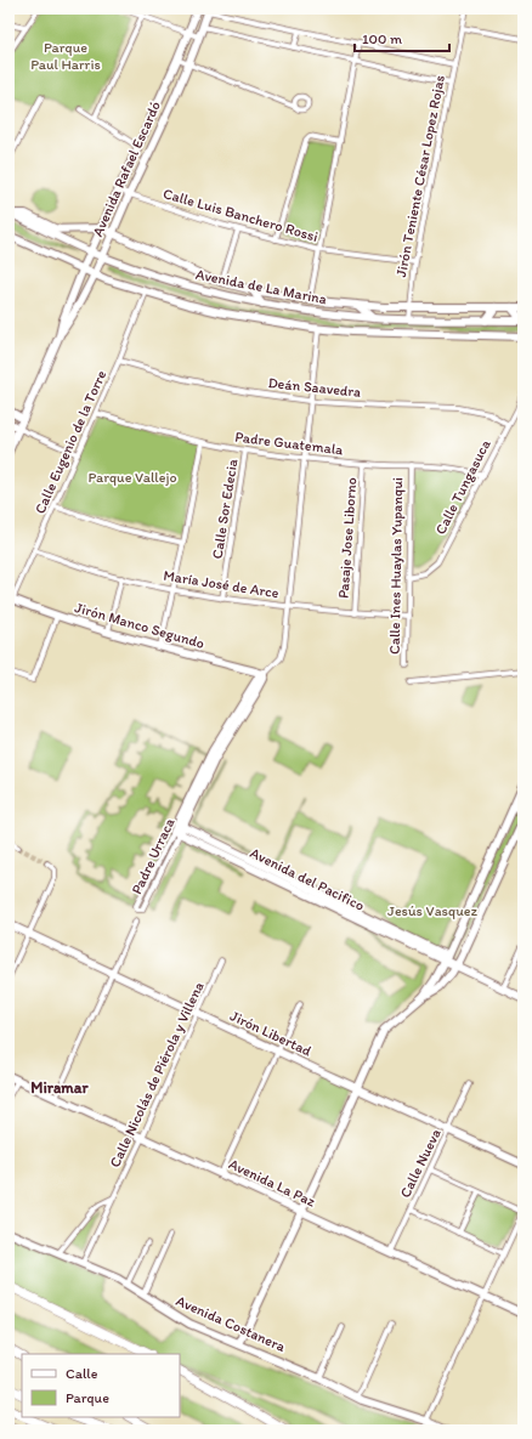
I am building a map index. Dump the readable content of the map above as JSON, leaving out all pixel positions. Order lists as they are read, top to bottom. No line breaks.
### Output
{"streets":{"street":["Avenida Rafael Escardó","Jirón Teniente César Lopez Rojas","Calle Luis Banchero Rossi","Avenida de La Marina","Deán Saavedra","Calle Eugenio de la Torre","Padre Guatemala","Calle Tungasuca","Calle Sor Edecia","Pasaje Jose Liborno","Calle Ines Huaylas Yupanqui","María José de Arce","Jirón Manco Segundo","Padre Urraca","Avenida del Pacifico","Jirón Libertad","Calle Nicolás de Piérola y Villena","Calle Nueva","Avenida La Paz","Avenida Costanera"]},"crossings":[["Avenida Rafael Escardó","Calle Luis Banchero Rossi"],["Avenida Rafael Escardó","Avenida de La Marina"],["Jirón Teniente César Lopez Rojas","Calle Luis Banchero Rossi"],["Jirón Teniente César Lopez Rojas","Avenida de La Marina"],["Avenida de La Marina","Calle Eugenio de la Torre"],["Avenida de La Marina","Padre Urraca"],["Deán Saavedra","Calle Eugenio de la Torre"],["Deán Saavedra","Calle Tungasuca"],["Deán Saavedra","Padre Urraca"],["Calle Eugenio de la Torre","Padre Guatemala"],["Calle Eugenio de la Torre","María José de Arce"],["Calle Eugenio de la Torre","Jirón Manco Segundo"],["Padre Guatemala","Calle Tungasuca"],["Padre Guatemala","Calle Sor Edecia"],["Padre Guatemala","Pasaje Jose Liborno"],["Padre Guatemala","Calle Ines Huaylas Yupanqui"],["Padre Guatemala","Padre Urraca"],["Calle Tungasuca","Calle Ines Huaylas Yupanqui"],["Calle Sor Edecia","María José de Arce"],["Pasaje Jose Liborno","María José de Arce"],["Calle Ines Huaylas Yupanqui","María José de Arce"],["María José de Arce","Padre Urraca"],["Jirón Manco Segundo","Padre Urraca"],["Padre Urraca","Avenida del Pacifico"],["Jirón Libertad","Calle Nicolás de Piérola y Villena"],["Jirón Libertad","Calle Nueva"],["Calle Nicolás de Piérola y Villena","Avenida La Paz"],["Calle Nicolás de Piérola y Villena","Avenida Costanera"],["Calle Nueva","Avenida La Paz"]],"districts":["Miramar"],"parks":["Parque Paul Harris","Parque Vallejo","Jesús Vasquez"],"legend":["Calle","Parque"],"scale_bar":"100 m"}
